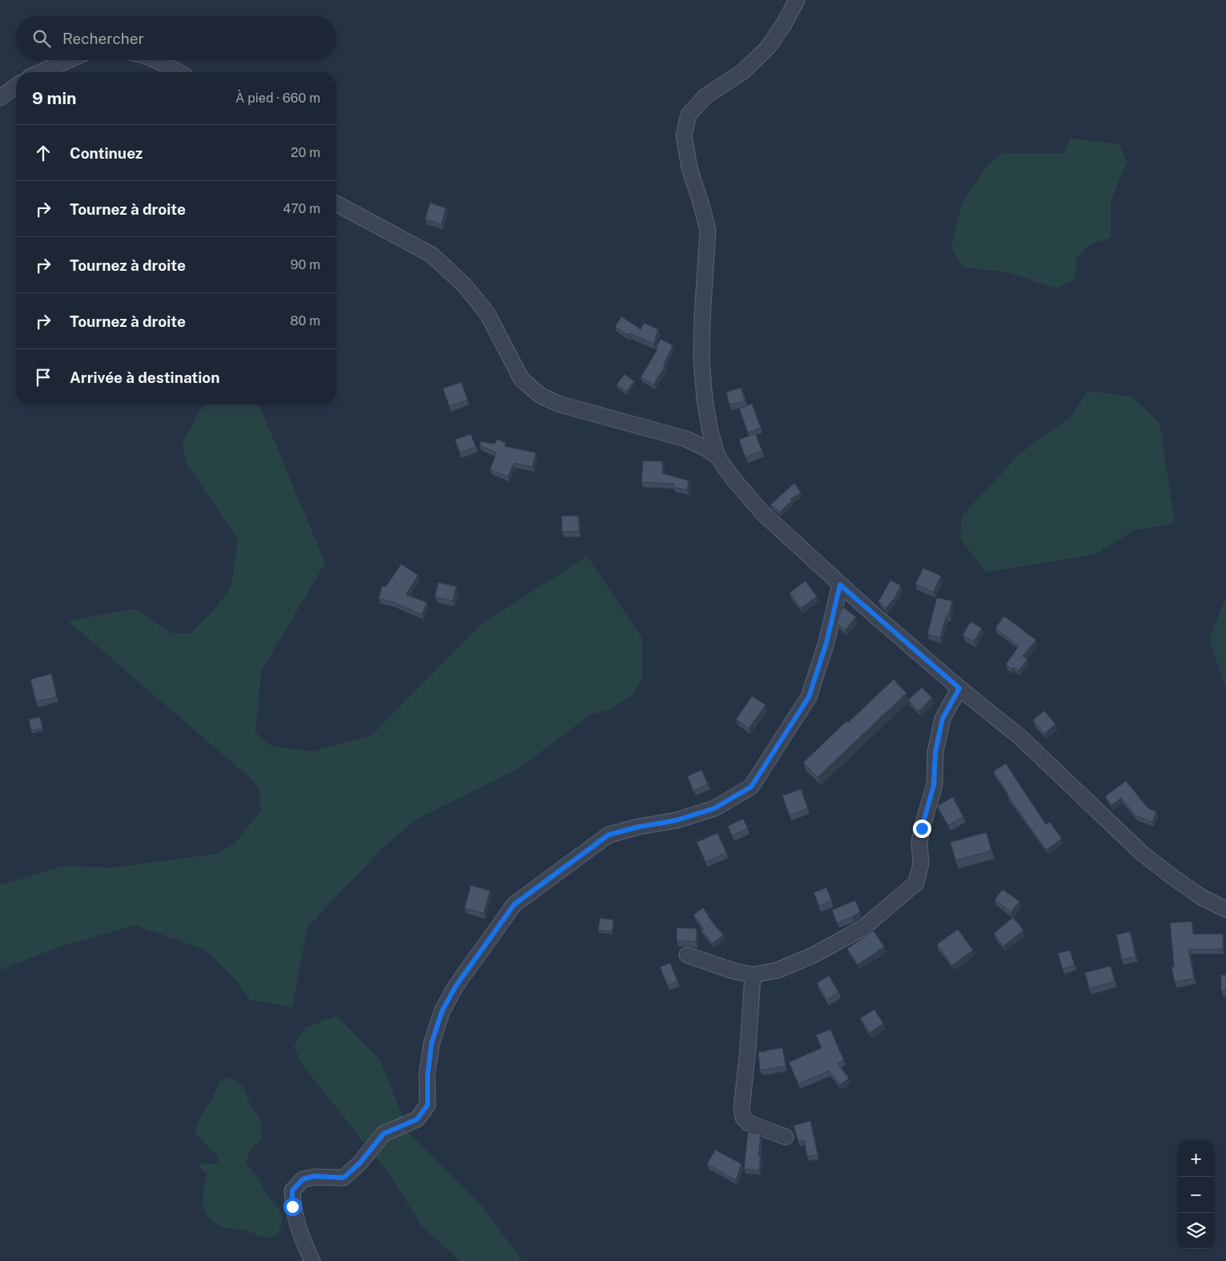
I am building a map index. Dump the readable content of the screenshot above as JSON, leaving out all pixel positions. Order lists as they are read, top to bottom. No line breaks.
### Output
{"page":{"search":"Rechercher","heading":["9 min","À pied · 660 m"],"list":[["Continuez","20 m"],["Tournez à droite","470 m"],["Tournez à droite","90 m"],["Tournez à droite","80 m"],"Arrivée à destination"],"map_buttons":["+","−"]}}
